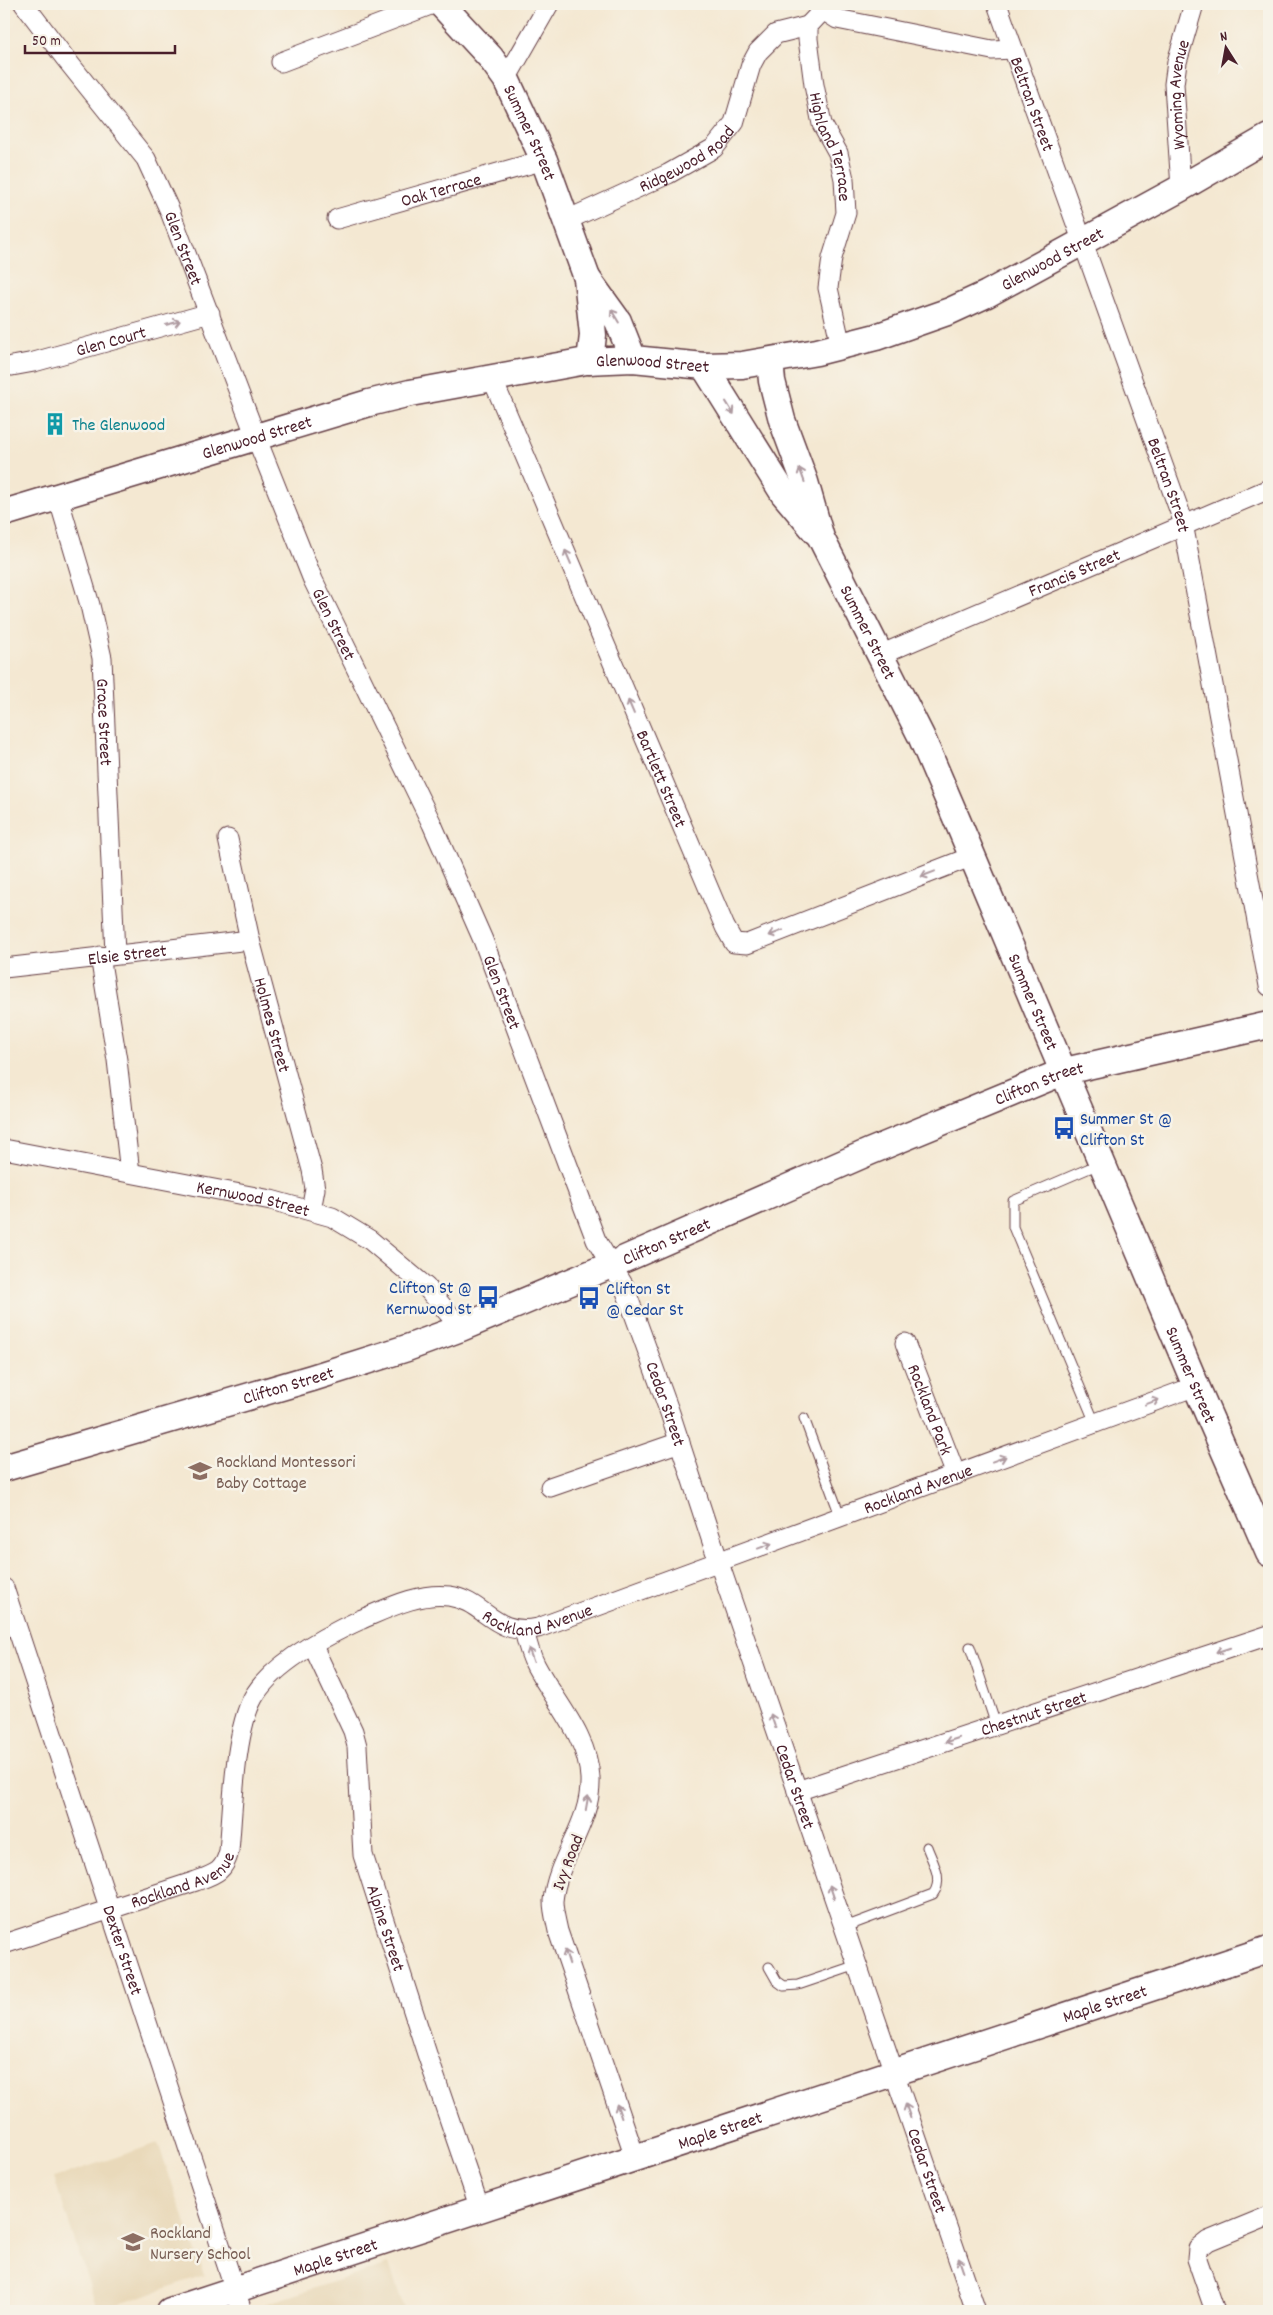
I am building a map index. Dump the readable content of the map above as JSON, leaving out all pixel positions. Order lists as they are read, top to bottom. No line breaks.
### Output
{"streets":{"street":["Wyoming Avenue","Beltran Street","Summer Street","Highland Terrace","Ridgewood Road","Oak Terrace","Glen Street","Glenwood Street","Glen Court","Francis Street","Grace Street","Bartlett Street","Elsie Street","Holmes Street","Clifton Street","Kernwood Street","Cedar Street","Rockland Park","Rockland Avenue","Chestnut Street","Ivy Road","Alpine Street","Dexter Street","Maple Street"]},"crossings":[["Wyoming Avenue","Glenwood Street"],["Beltran Street","Glenwood Street"],["Beltran Street","Francis Street"],["Summer Street","Ridgewood Road"],["Summer Street","Oak Terrace"],["Summer Street","Glenwood Street"],["Summer Street","Francis Street"],["Summer Street","Bartlett Street"],["Summer Street","Clifton Street"],["Summer Street","Rockland Avenue"],["Highland Terrace","Ridgewood Road"],["Highland Terrace","Glenwood Street"],["Glen Street","Glenwood Street"],["Glen Street","Glen Court"],["Glen Street","Clifton Street"],["Glen Street","Cedar Street"],["Glenwood Street","Grace Street"],["Glenwood Street","Bartlett Street"],["Grace Street","Elsie Street"],["Grace Street","Kernwood Street"],["Elsie Street","Holmes Street"],["Holmes Street","Kernwood Street"],["Clifton Street","Kernwood Street"],["Clifton Street","Cedar Street"],["Cedar Street","Rockland Avenue"],["Cedar Street","Chestnut Street"],["Cedar Street","Maple Street"],["Rockland Park","Rockland Avenue"],["Rockland Avenue","Ivy Road"],["Rockland Avenue","Alpine Street"],["Rockland Avenue","Dexter Street"],["Ivy Road","Maple Street"],["Alpine Street","Maple Street"],["Dexter Street","Maple Street"]],"one_way":["Glen Court","Cedar Street","Chestnut Street","Ivy Road"],"places":{"building":["The Glenwood"],"bus stop":["Summer St @ Clifton St","Clifton St @ Kernwood St","Clifton St @ Cedar St"],"school or university":["Rockland Montessori Baby Cottage","Rockland Nursery School"]},"scale_bar":"50 m","north":"top"}
